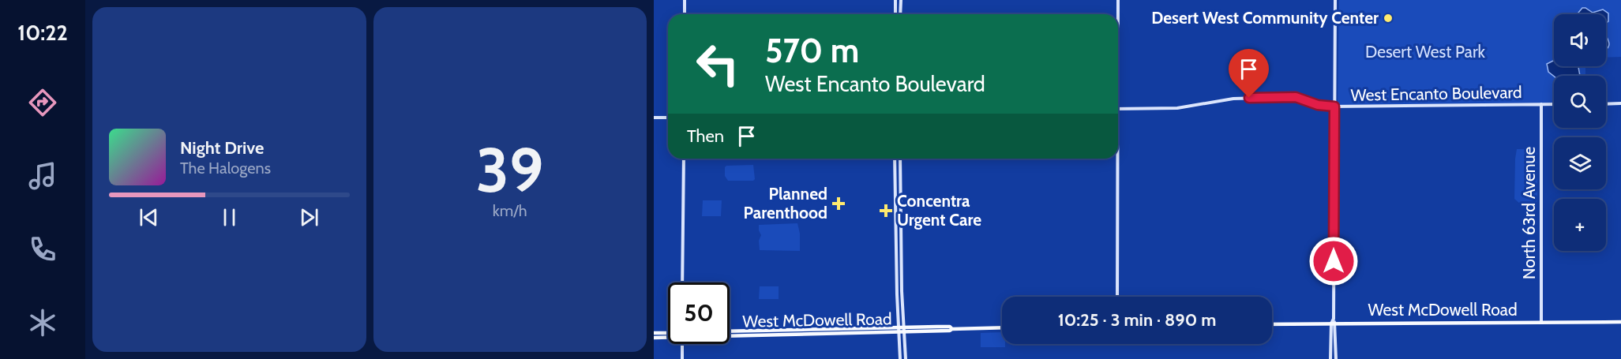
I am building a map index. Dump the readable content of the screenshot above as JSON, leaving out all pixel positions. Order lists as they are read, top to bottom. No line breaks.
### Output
{"streets":{"main road":["West McDowell Road"],"street":["West Encanto Boulevard","North 63rd Avenue"]},"crossings":[["West Encanto Boulevard","North 63rd Avenue"],["North 63rd Avenue","West McDowell Road"]],"parks":["Desert West Park"],"places":{"other":["Desert West Community Center"],"health":["Planned Parenthood","Concentra Urgent Care"]},"page":{"tabs":"10:22","tile":["39","km/h"],"map_buttons":"+","turn":["570 m","West Encanto Boulevard"],"then":"Then","song":["Night Drive","The Halogens"],"limit":"50","trip":"10:25 · 3 min · 890 m"}}
